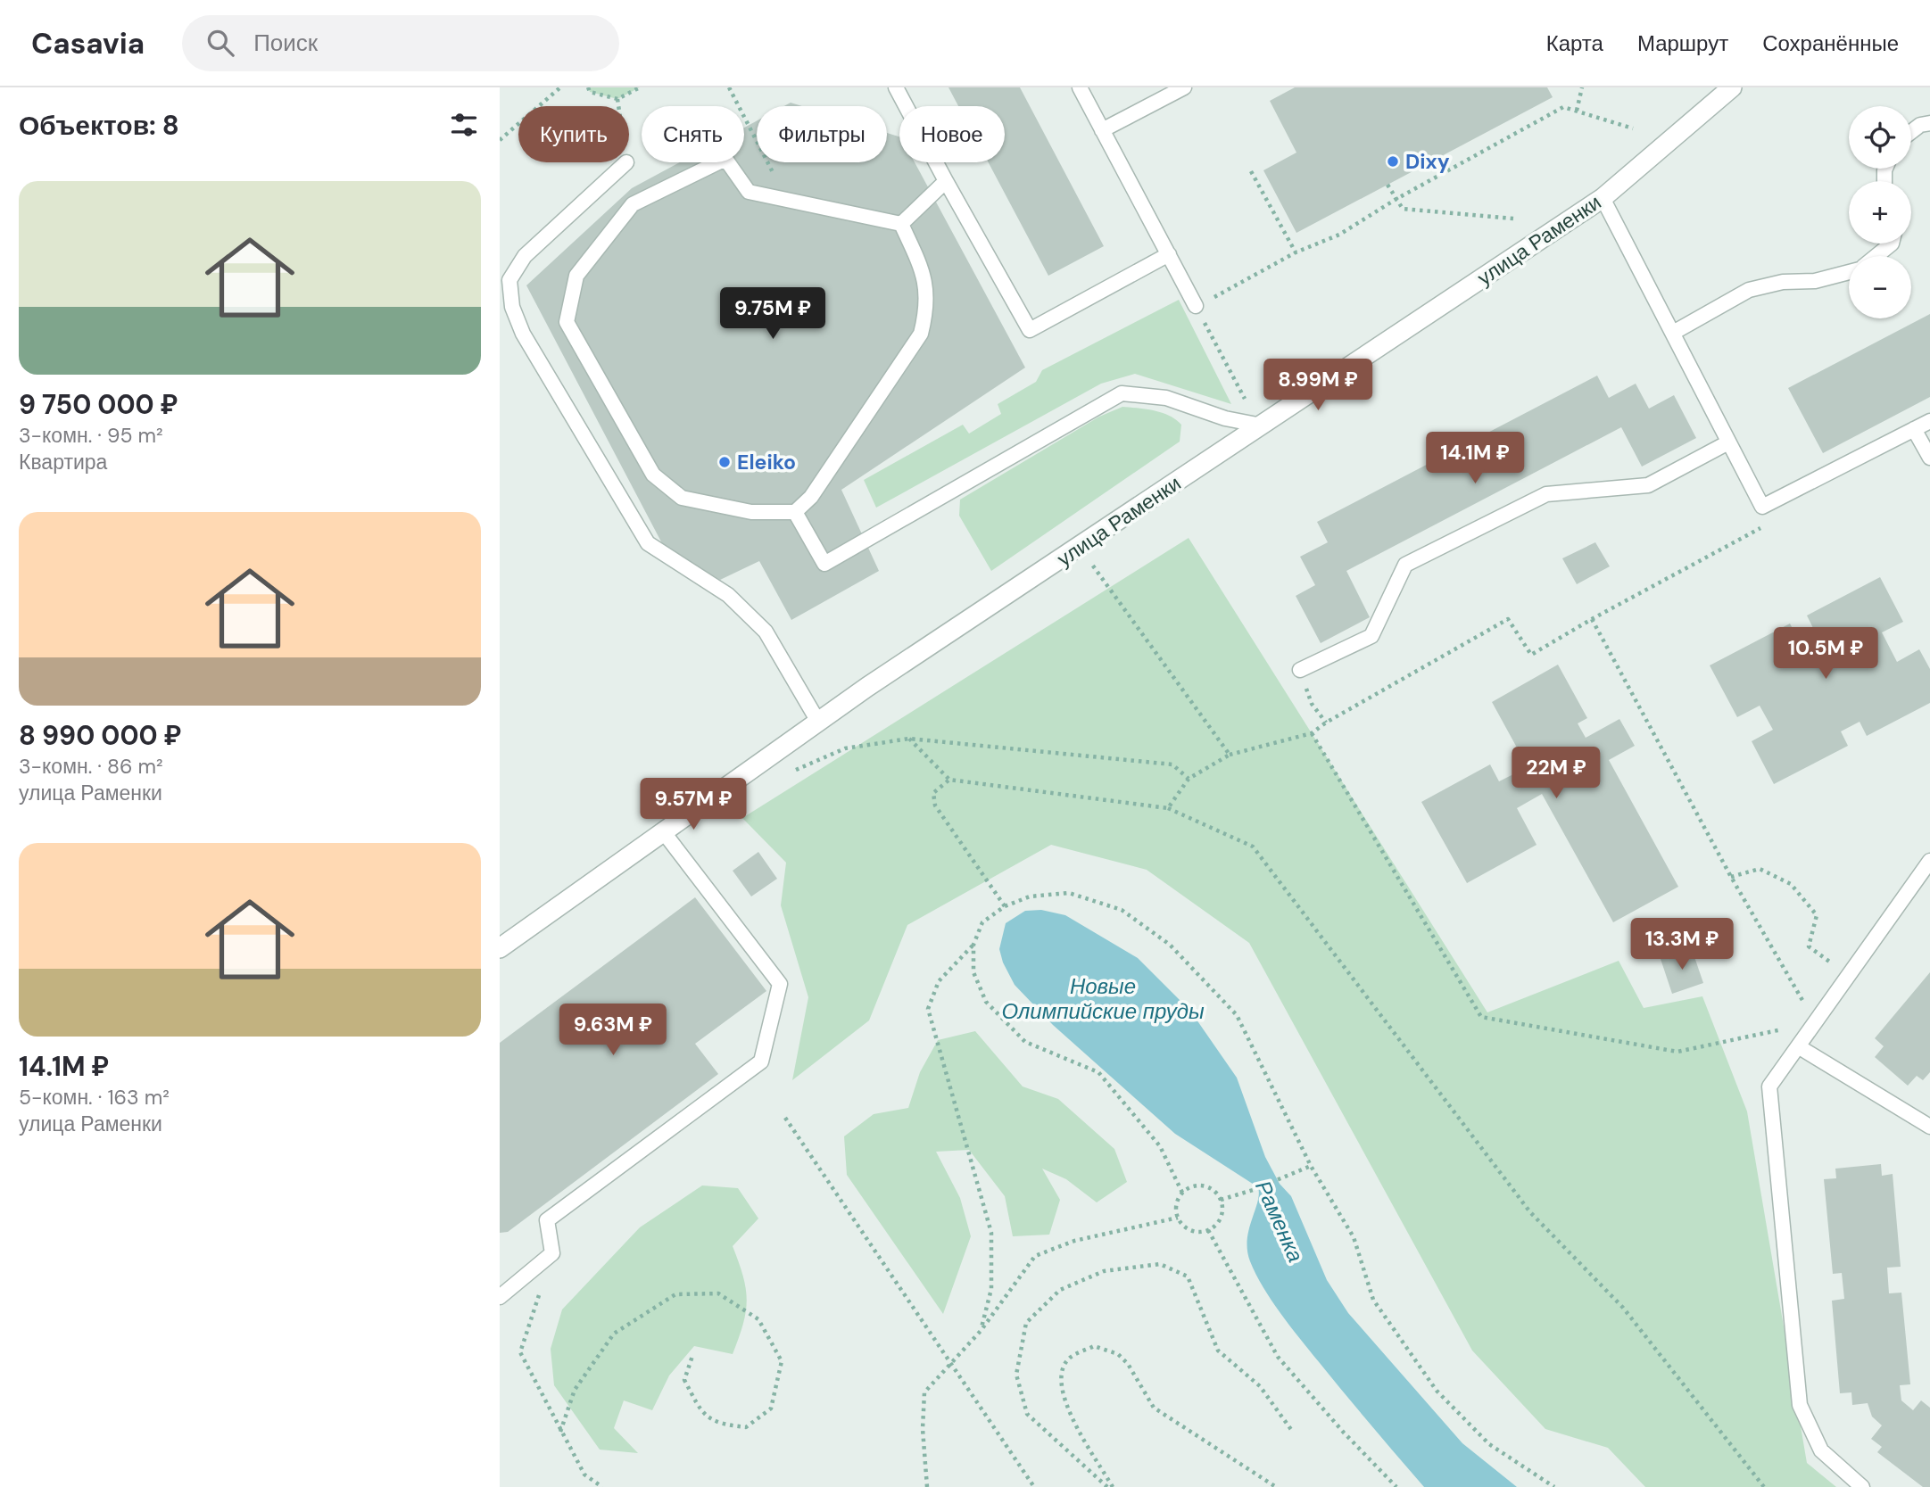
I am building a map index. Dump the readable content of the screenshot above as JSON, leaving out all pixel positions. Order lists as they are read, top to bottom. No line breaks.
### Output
{"streets":{"street":["улица Раменки"]},"water":["Новые Олимпийские пруды","Раменка"],"places":["Dixy","Eleiko"],"page":{"header":"Casavia","search":"Поиск","nav":["Карта","Маршрут","Сохранённые"],"heading":"Объектов: 8","map_buttons":["+","−"],"chip":["Купить","Снять","Фильтры","Новое"],"list":[{"name":"9 750 000 ₽","note":"3-комн. · 95 m² · Квартира"},{"name":"8 990 000 ₽","note":"3-комн. · 86 m² · улица Раменки"},{"name":"14.1M ₽","note":"5-комн. · 163 m² · улица Раменки"}],"price":["9.75M ₽","8.99M ₽","14.1M ₽","10.5M ₽","22M ₽","9.57M ₽","13.3M ₽","9.63M ₽"]}}
